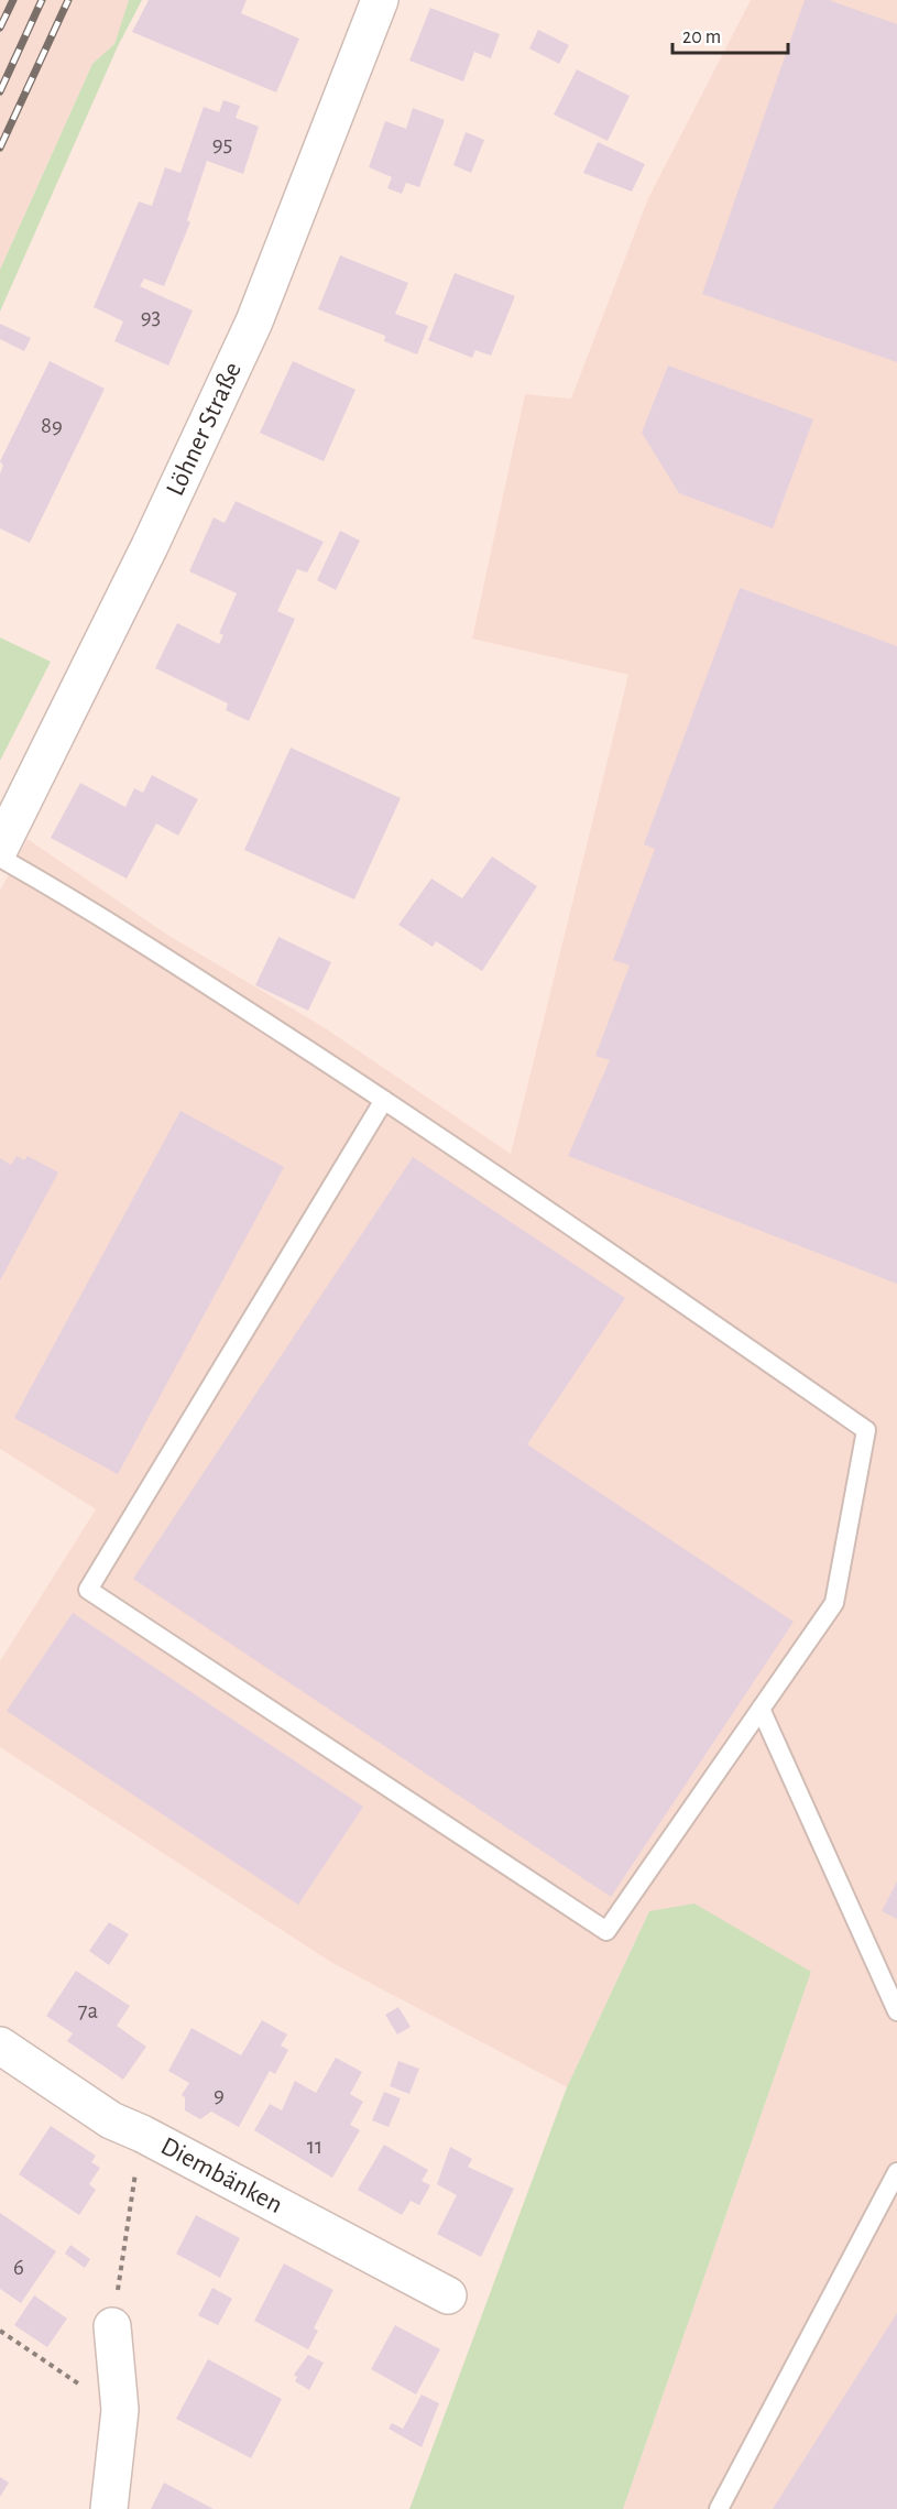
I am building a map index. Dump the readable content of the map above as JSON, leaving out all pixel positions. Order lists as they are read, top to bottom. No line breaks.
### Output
{"streets":{"street":["Löhner Straße","Diembänken"]},"house_numbers":["95","93","89","7a","9","11","6"],"scale_bar":"20 m"}
